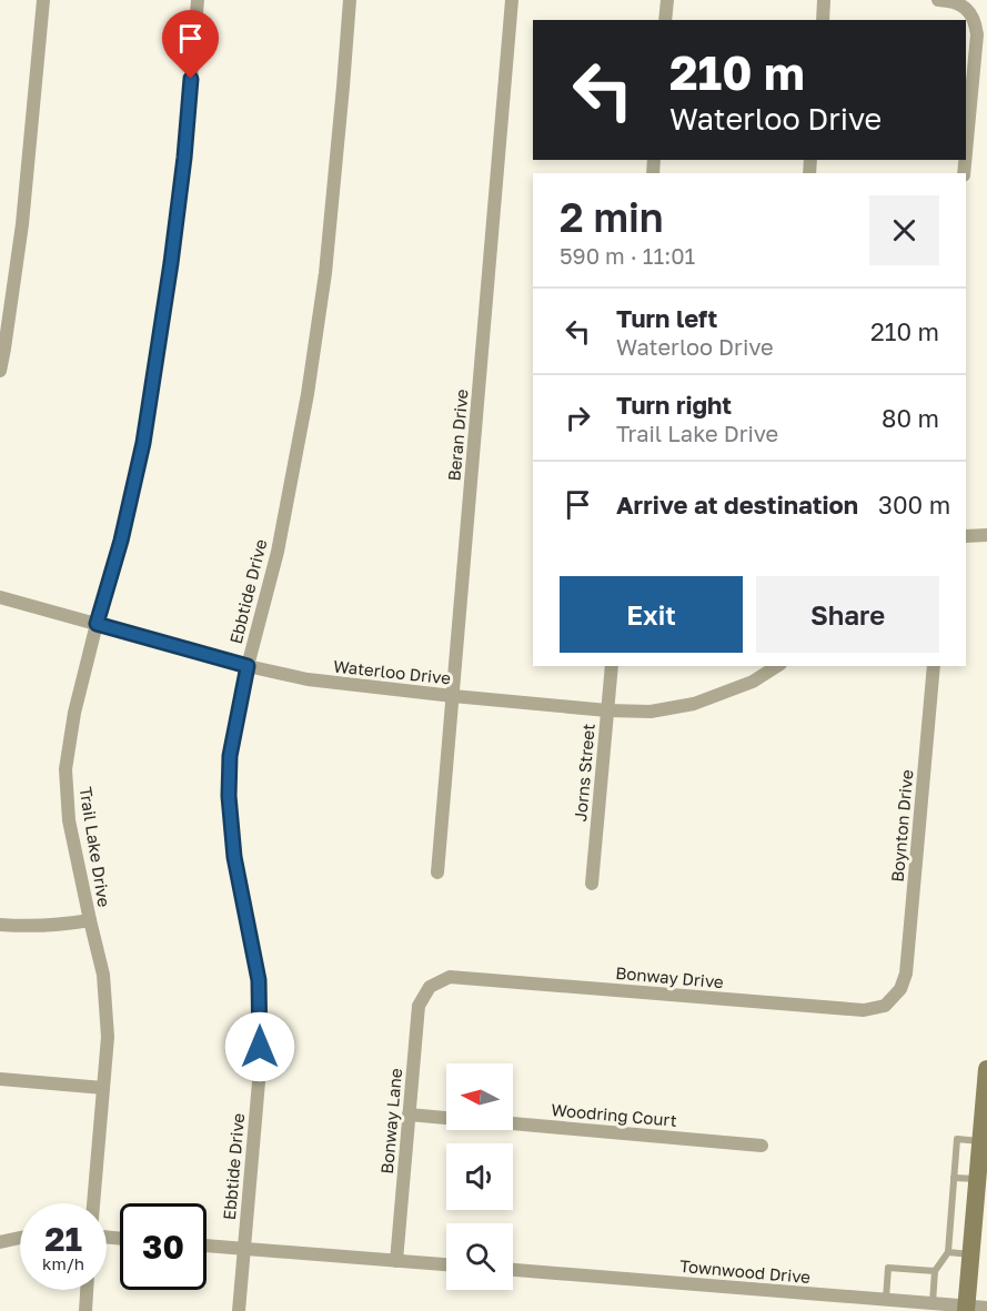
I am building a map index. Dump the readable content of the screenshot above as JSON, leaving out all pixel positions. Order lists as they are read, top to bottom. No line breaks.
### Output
{"streets":{"street":["Beran Drive","Ebbtide Drive","Waterloo Drive","Jorns Street","Boynton Drive","Trail Lake Drive","Bonway Drive","Woodring Court","Bonway Lane","Townwood Drive"]},"crossings":[["Beran Drive","Waterloo Drive"],["Ebbtide Drive","Waterloo Drive"],["Waterloo Drive","Jorns Street"],["Waterloo Drive","Trail Lake Drive"],["Boynton Drive","Bonway Drive"],["Bonway Drive","Bonway Lane"],["Woodring Court","Bonway Lane"]],"north":"left","page":{"turn":["210 m","Waterloo Drive"],"heading":["2 min","590 m · 11:01"],"list":[{"name":"Turn left","note":"Waterloo Drive","value":"210 m"},{"name":"Turn right","note":"Trail Lake Drive","value":"80 m"},{"name":"Arrive at destination","value":"300 m"}],"buttons":["Exit","Share"],"speed":"21 km/h","limit":"30"}}
